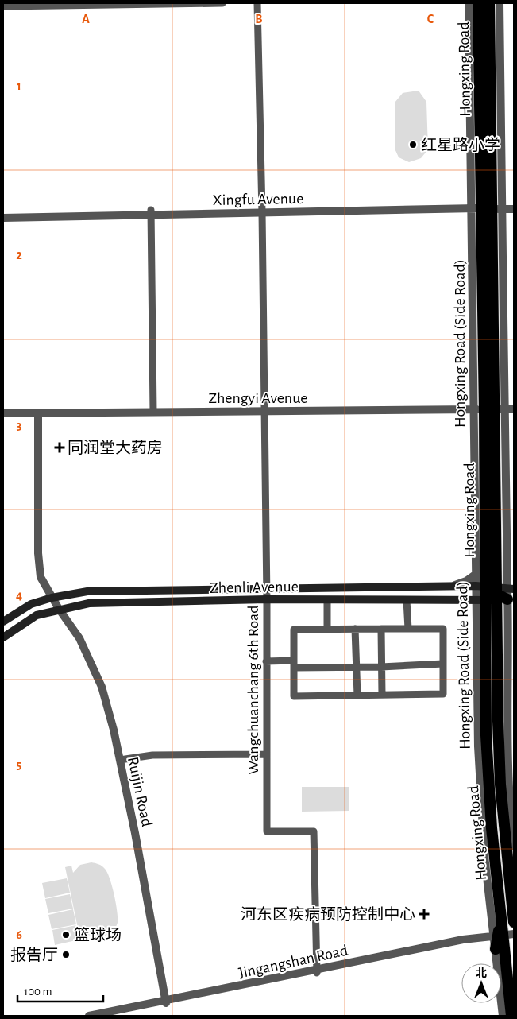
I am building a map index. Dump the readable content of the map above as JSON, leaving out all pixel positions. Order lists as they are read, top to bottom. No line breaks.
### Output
{"streets":{"highway":["Hongxing Road"],"main road":["Zhenli Avenue"],"street":["Xingfu Avenue","Hongxing Road (Side Road)","Zhengyi Avenue","Wangchuanchang 6th Road","Ruijin Road","Jingangshan Road"]},"crossings":[["Hongxing Road","Xingfu Avenue"],["Hongxing Road","Hongxing Road (Side Road)"],["Hongxing Road","Zhengyi Avenue"],["Hongxing Road","Zhenli Avenue"],["Hongxing Road","Jingangshan Road"],["Xingfu Avenue","Hongxing Road (Side Road)"],["Xingfu Avenue","Wangchuanchang 6th Road"],["Hongxing Road (Side Road)","Zhengyi Avenue"],["Hongxing Road (Side Road)","Zhenli Avenue"],["Zhengyi Avenue","Wangchuanchang 6th Road"],["Zhengyi Avenue","Ruijin Road"],["Zhenli Avenue","Wangchuanchang 6th Road"],["Zhenli Avenue","Ruijin Road"],["Wangchuanchang 6th Road","Jingangshan Road"],["Ruijin Road","Jingangshan Road"]],"places":{"other":["红星路小学","篮球场","报告厅"],"health":["同润堂大药房","河东区疾病预防控制中心"]},"scale_bar":"100 m","north":"top","grid":{"columns":["A","B","C"],"rows":["1","2","3","4","5","6"]}}
